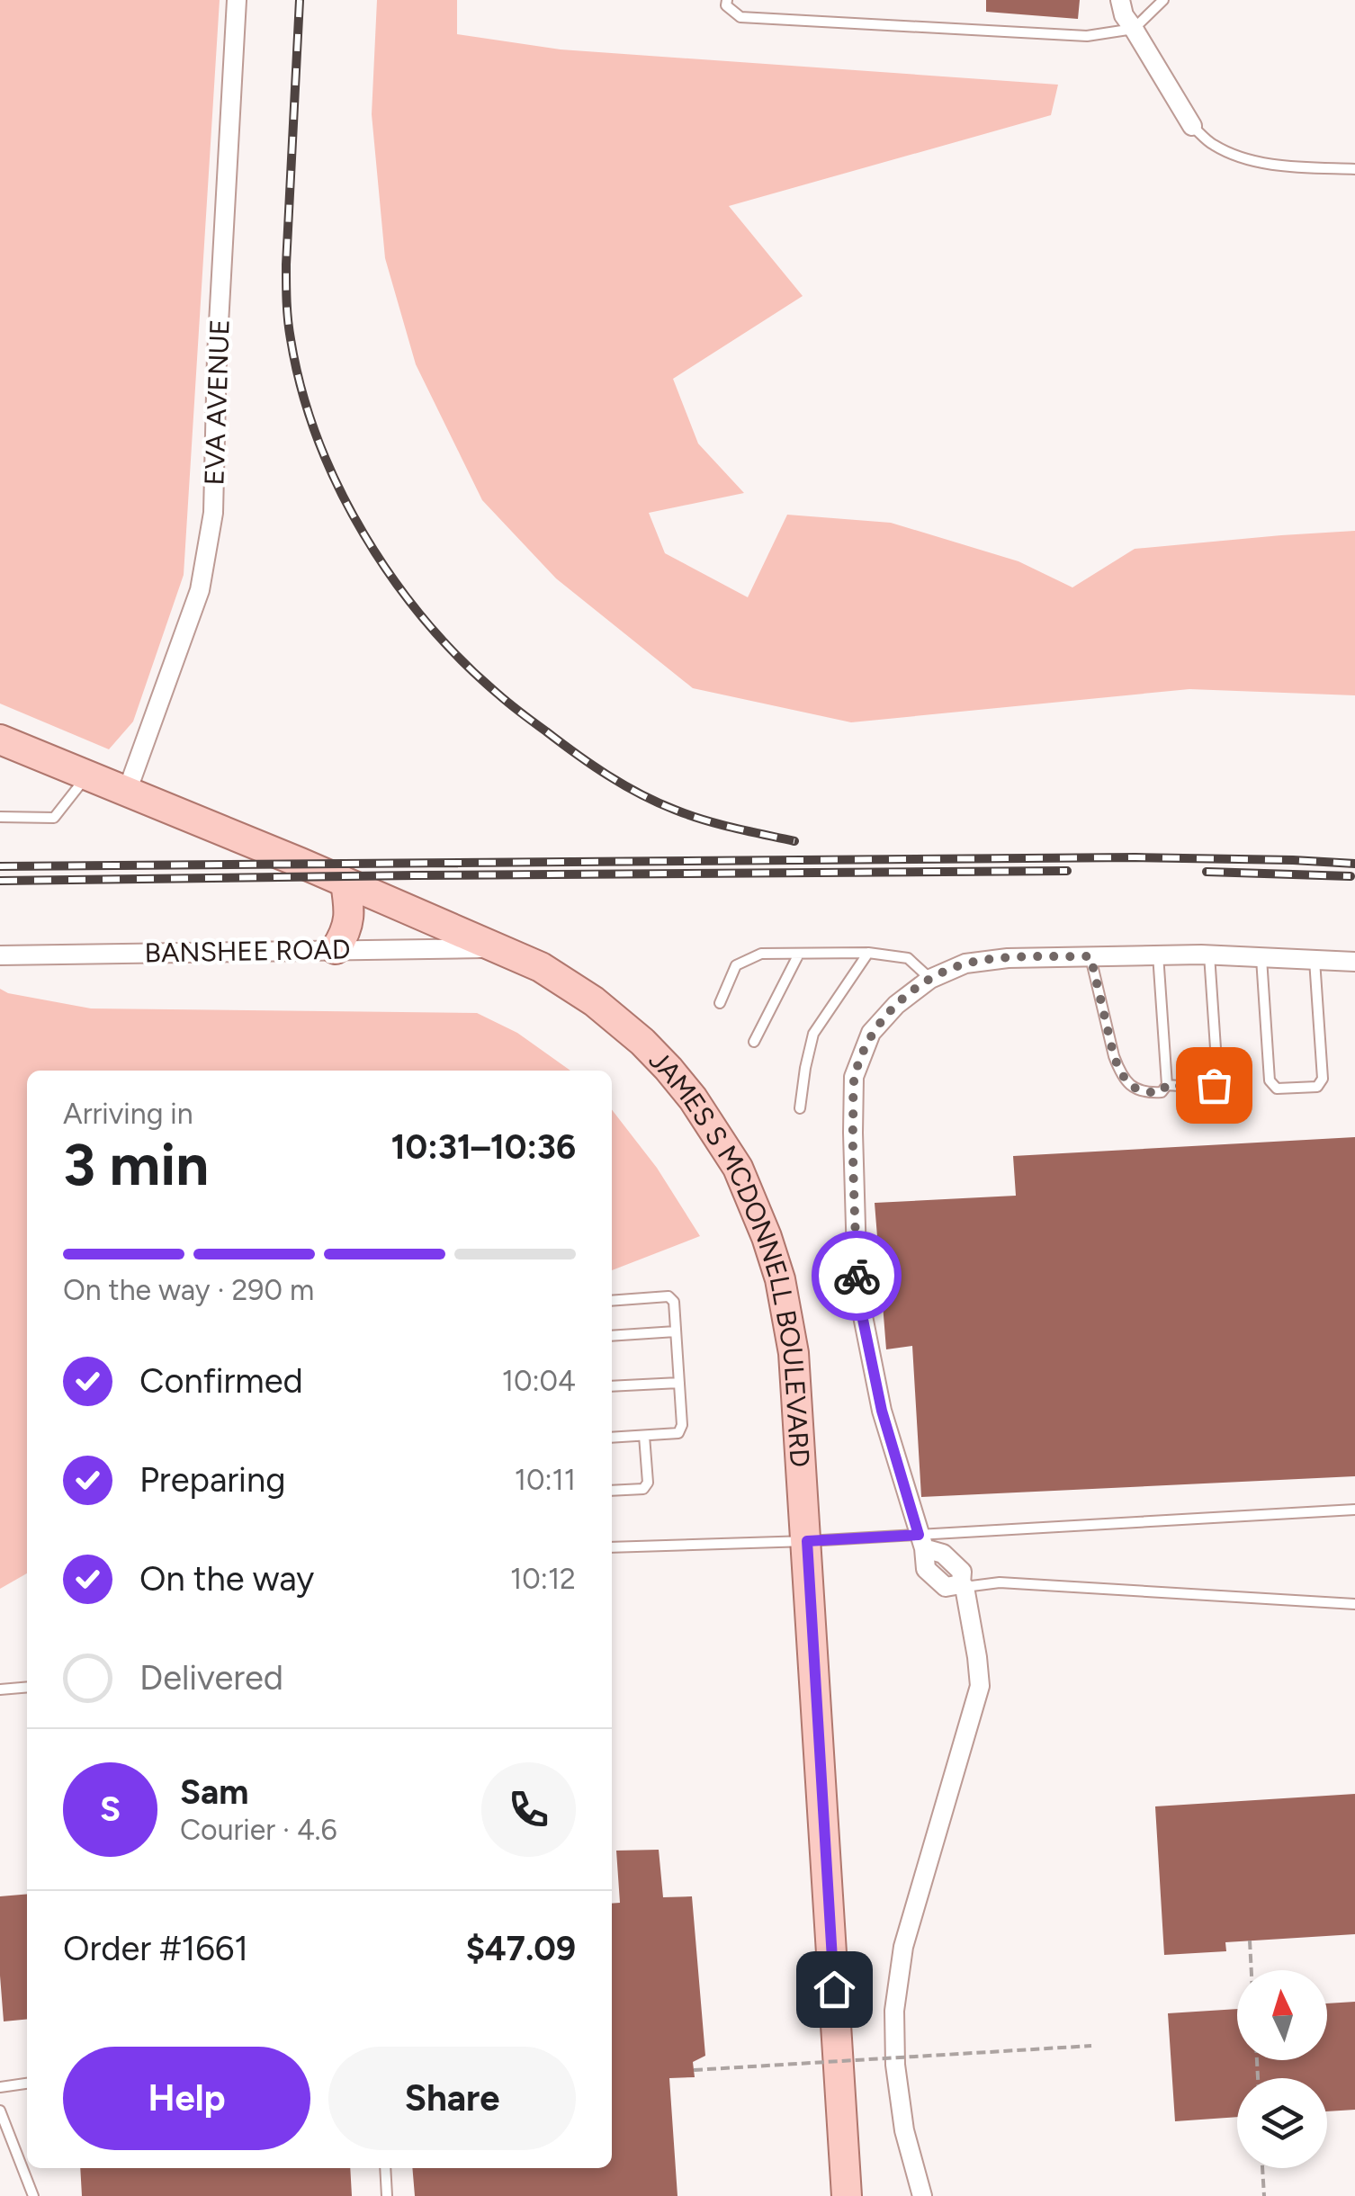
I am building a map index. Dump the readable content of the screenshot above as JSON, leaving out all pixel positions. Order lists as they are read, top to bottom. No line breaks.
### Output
{"streets":{"main road":["JAMES S MCDONNELL BOULEVARD"],"street":["EVA AVENUE","BANSHEE ROAD"]},"crossings":[["EVA AVENUE","JAMES S MCDONNELL BOULEVARD"],["BANSHEE ROAD","JAMES S MCDONNELL BOULEVARD"]],"north":"top","page":{"heading":["3 min","Arriving in","10:31–10:36"],"panel":["Sam","Courier · 4.6","Order #1661","$47.09"],"bar":"On the way · 290 m","list":[["Confirmed","10:04"],["Preparing","10:11"],["On the way","10:12"],"Delivered"],"round":"S","buttons":["Help","Share"]}}
